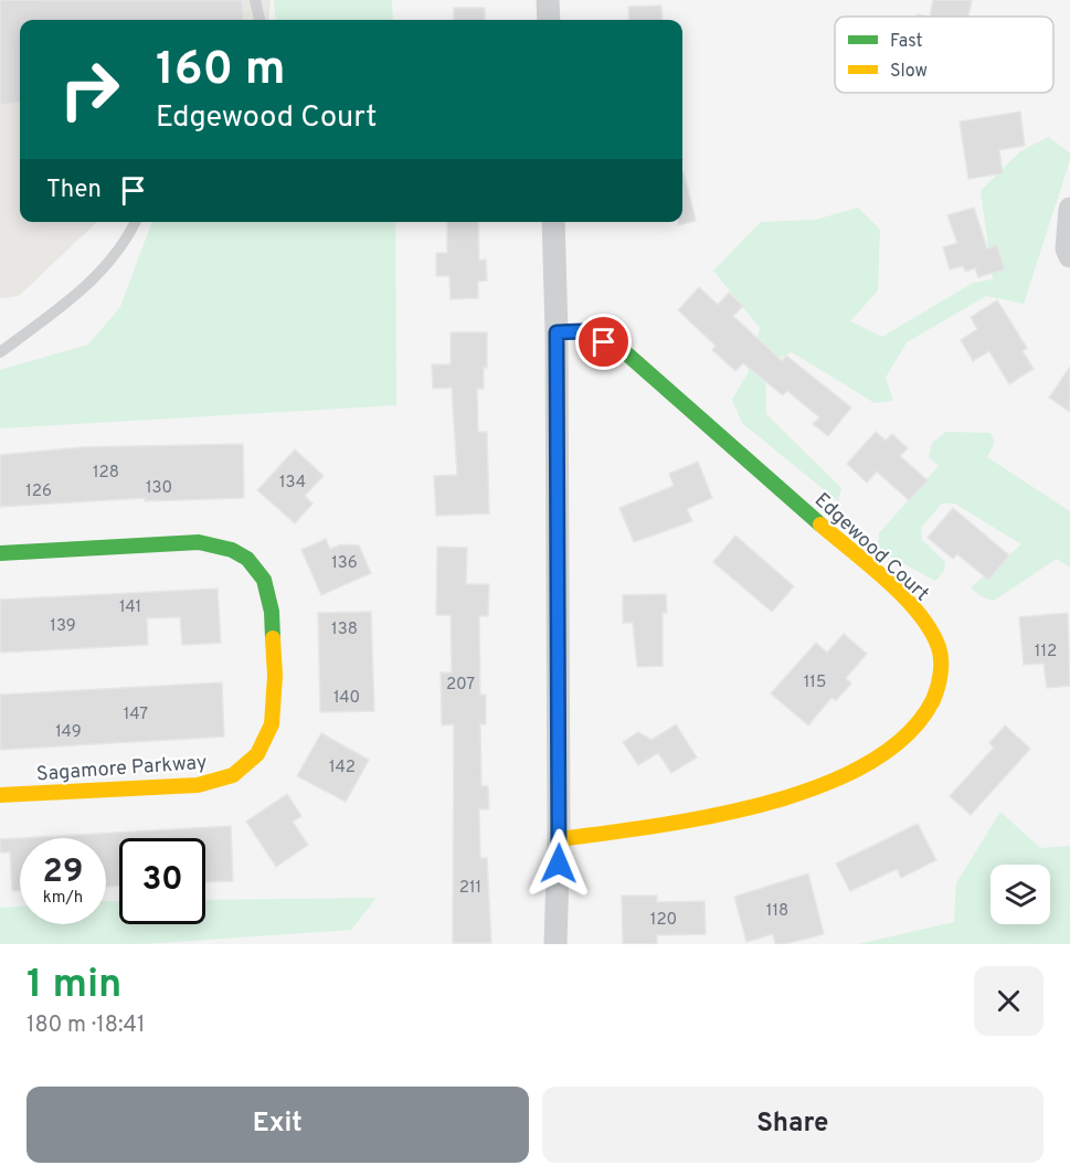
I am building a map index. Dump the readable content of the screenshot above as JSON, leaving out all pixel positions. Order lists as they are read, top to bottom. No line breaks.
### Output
{"streets":{"street":["Edgewood Court","Sagamore Parkway"]},"house_numbers":["128","134","130","126","136","141","139","138","112","115","207","140","147","149","142","211","118","120"],"legend":["Fast","Slow"],"page":{"turn":["160 m","Edgewood Court"],"then":"Then","speed":"29 km/h","limit":"30","heading":["1 min","180 m · 18:41"],"buttons":["Exit","Share"]}}
